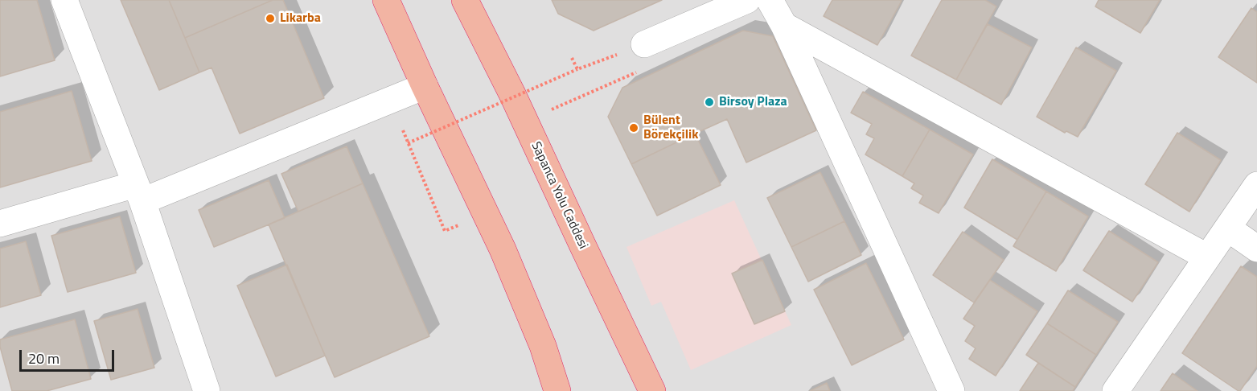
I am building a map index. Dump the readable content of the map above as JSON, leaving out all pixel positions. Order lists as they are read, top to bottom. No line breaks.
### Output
{"streets":{"highway":["Sapanca Yolu Caddesi"]},"places":["Likarba","Birsoy Plaza","Bülent Börekçilik"],"scale_bar":"20 m"}
